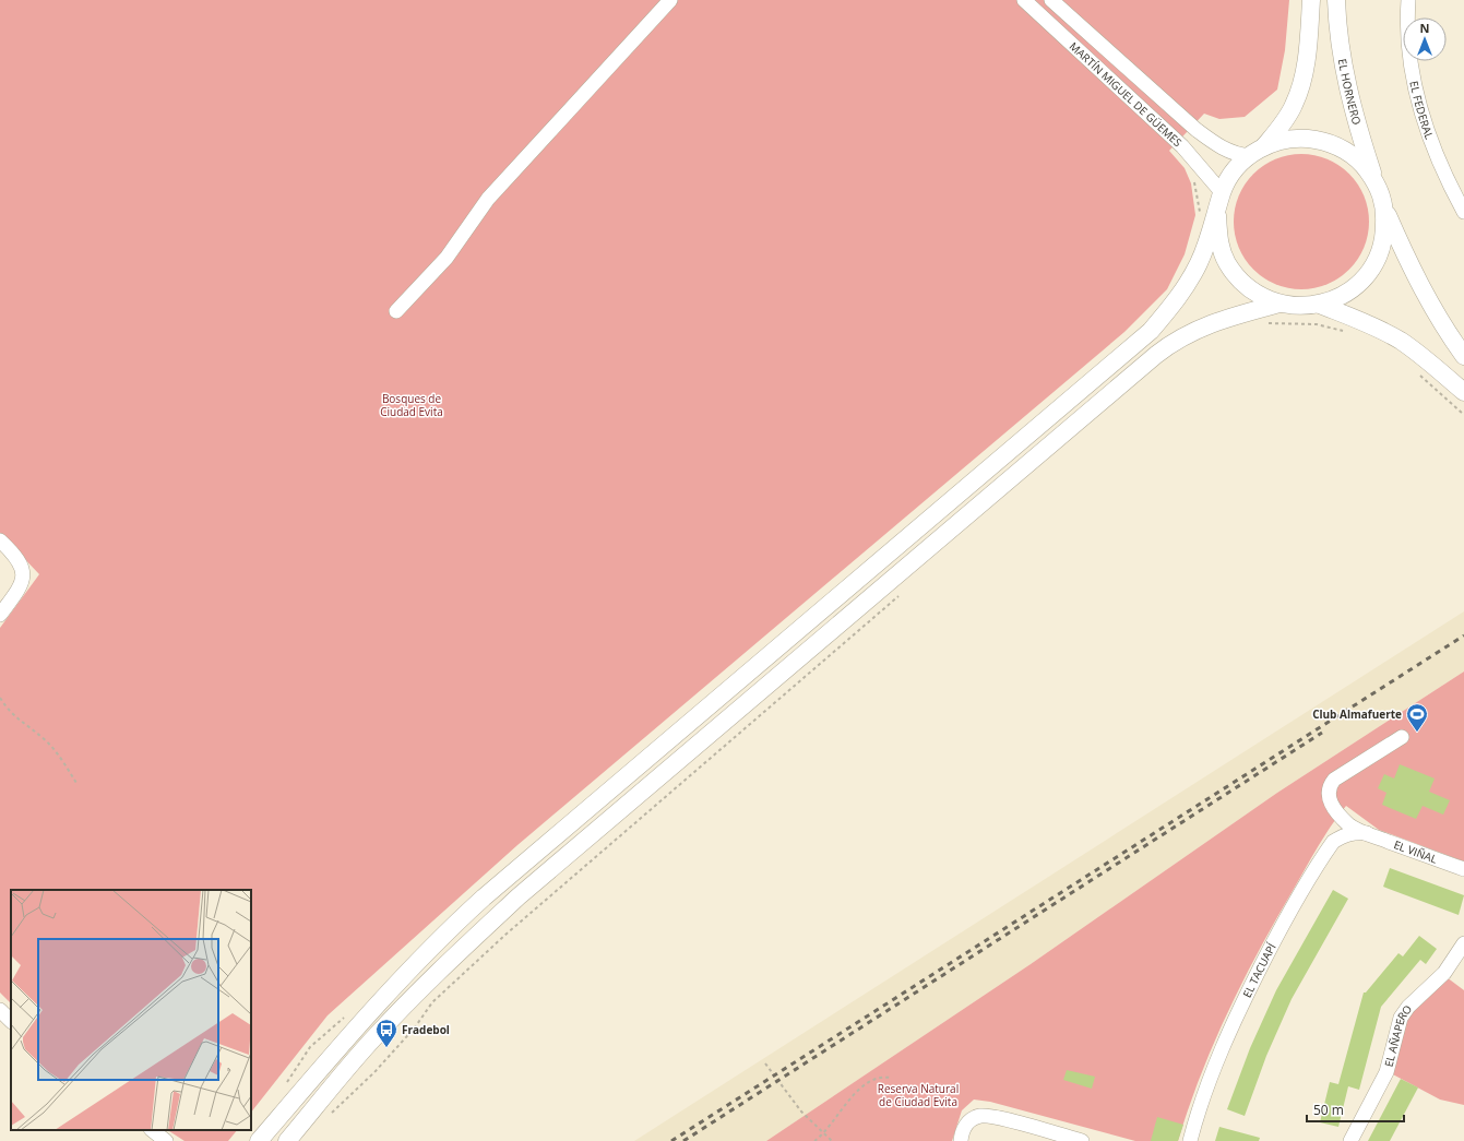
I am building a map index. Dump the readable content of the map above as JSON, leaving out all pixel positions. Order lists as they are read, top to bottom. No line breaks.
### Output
{"streets":{"main road":["EL HORNERO"],"street":["MARTÍN MIGUEL DE GÜEMES","EL FEDERAL","EL VIÑAL","EL TACUAPÍ","EL AÑAPERO"]},"crossings":[["EL VIÑAL","EL TACUAPÍ"]],"parks":["Bosques de Ciudad Evita","Reserva Natural de Ciudad Evita"],"places":{"sports":["Club Almafuerte"],"bus stop":["Fradebol"]},"scale_bar":"50 m","north":"top"}
